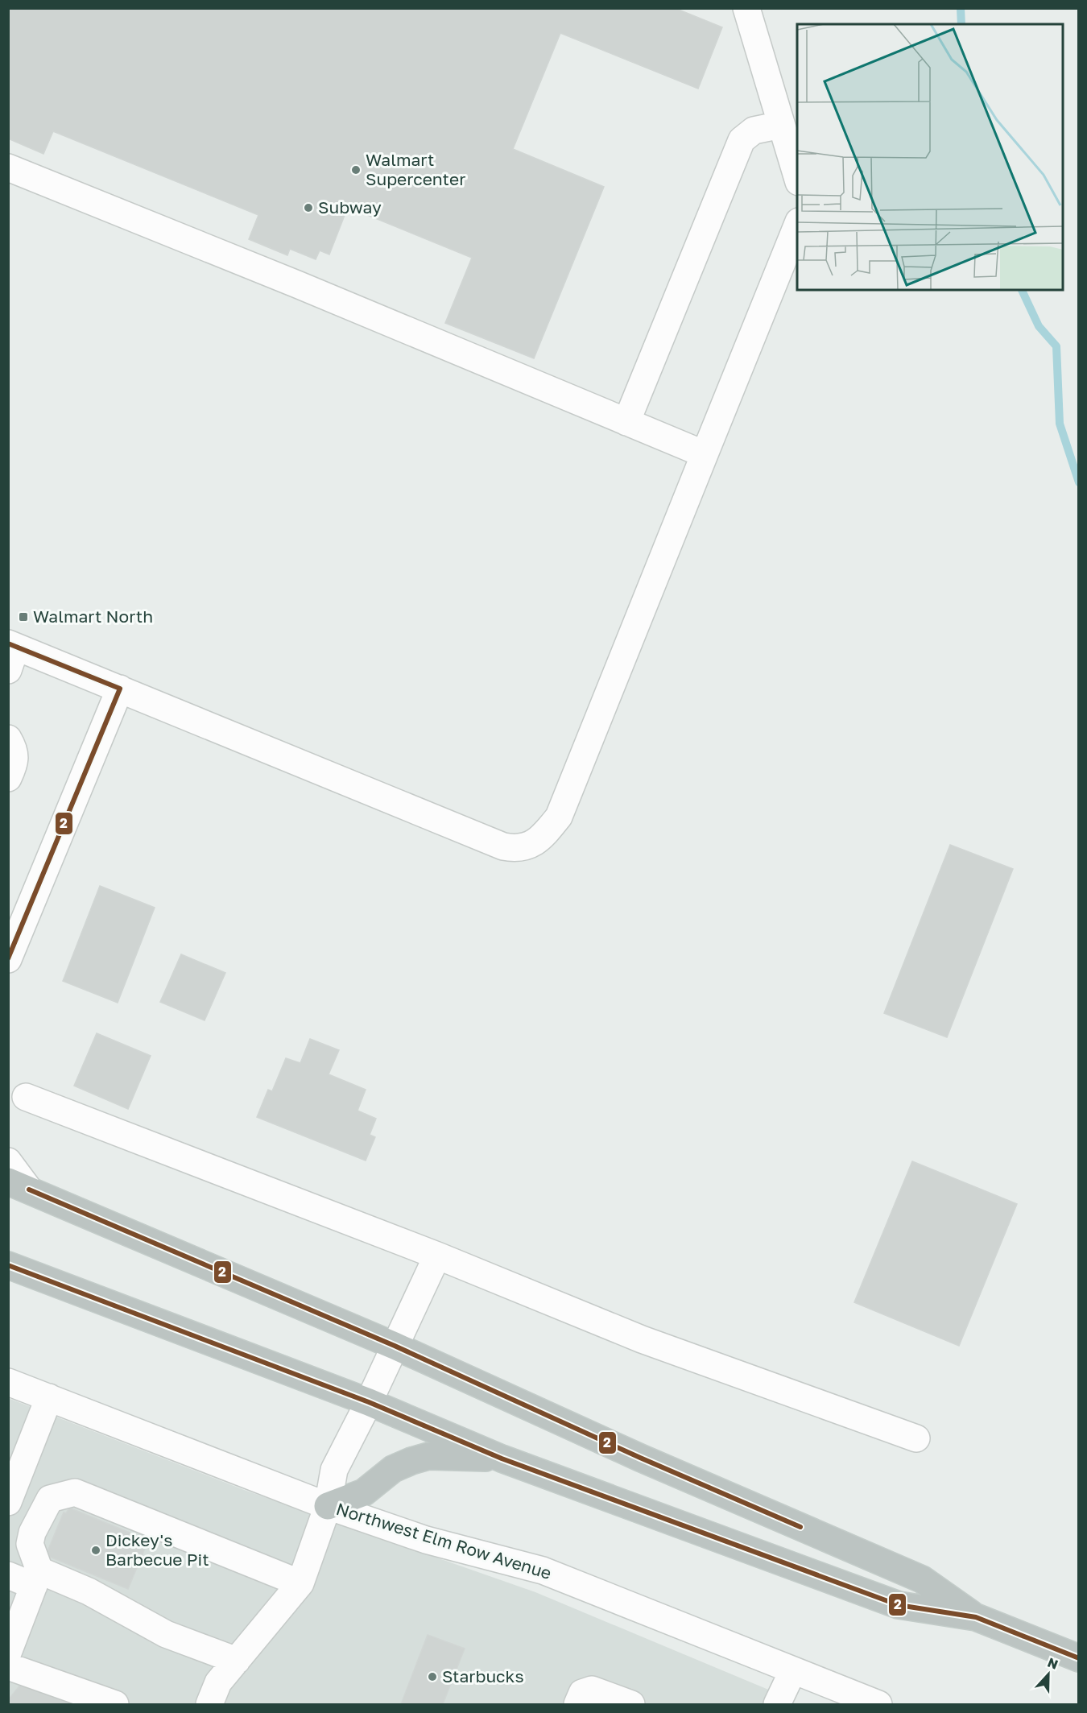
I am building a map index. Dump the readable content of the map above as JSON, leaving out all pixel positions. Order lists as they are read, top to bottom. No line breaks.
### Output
{"streets":{"street":["Northwest Elm Row Avenue"]},"places":{"other":["Walmart Supercenter","Subway","Dickey's Barbecue Pit","Starbucks"],"transit":["Walmart North"]},"lines":["transit line 2"],"north":"top"}
